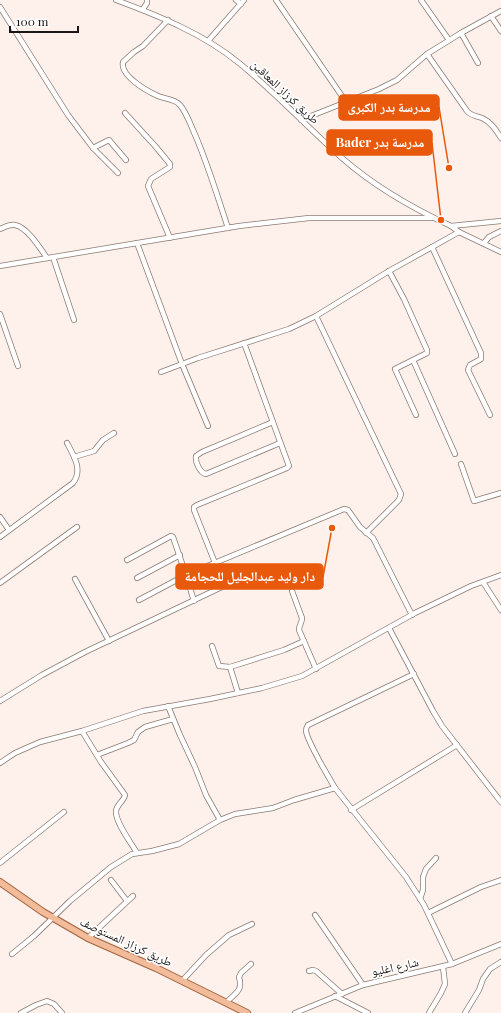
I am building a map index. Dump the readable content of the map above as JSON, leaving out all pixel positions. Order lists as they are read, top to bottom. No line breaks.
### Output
{"streets":{"main road":["طريق كرزاز المستوصف"],"street":["طريق كرزاز المعاقين","شارع اغليو"]},"places":["مدرسة بدر الكبرى","Bader مدرسة بدر","دار وليد عبدالجليل للحجامة"],"scale_bar":"100 m"}
